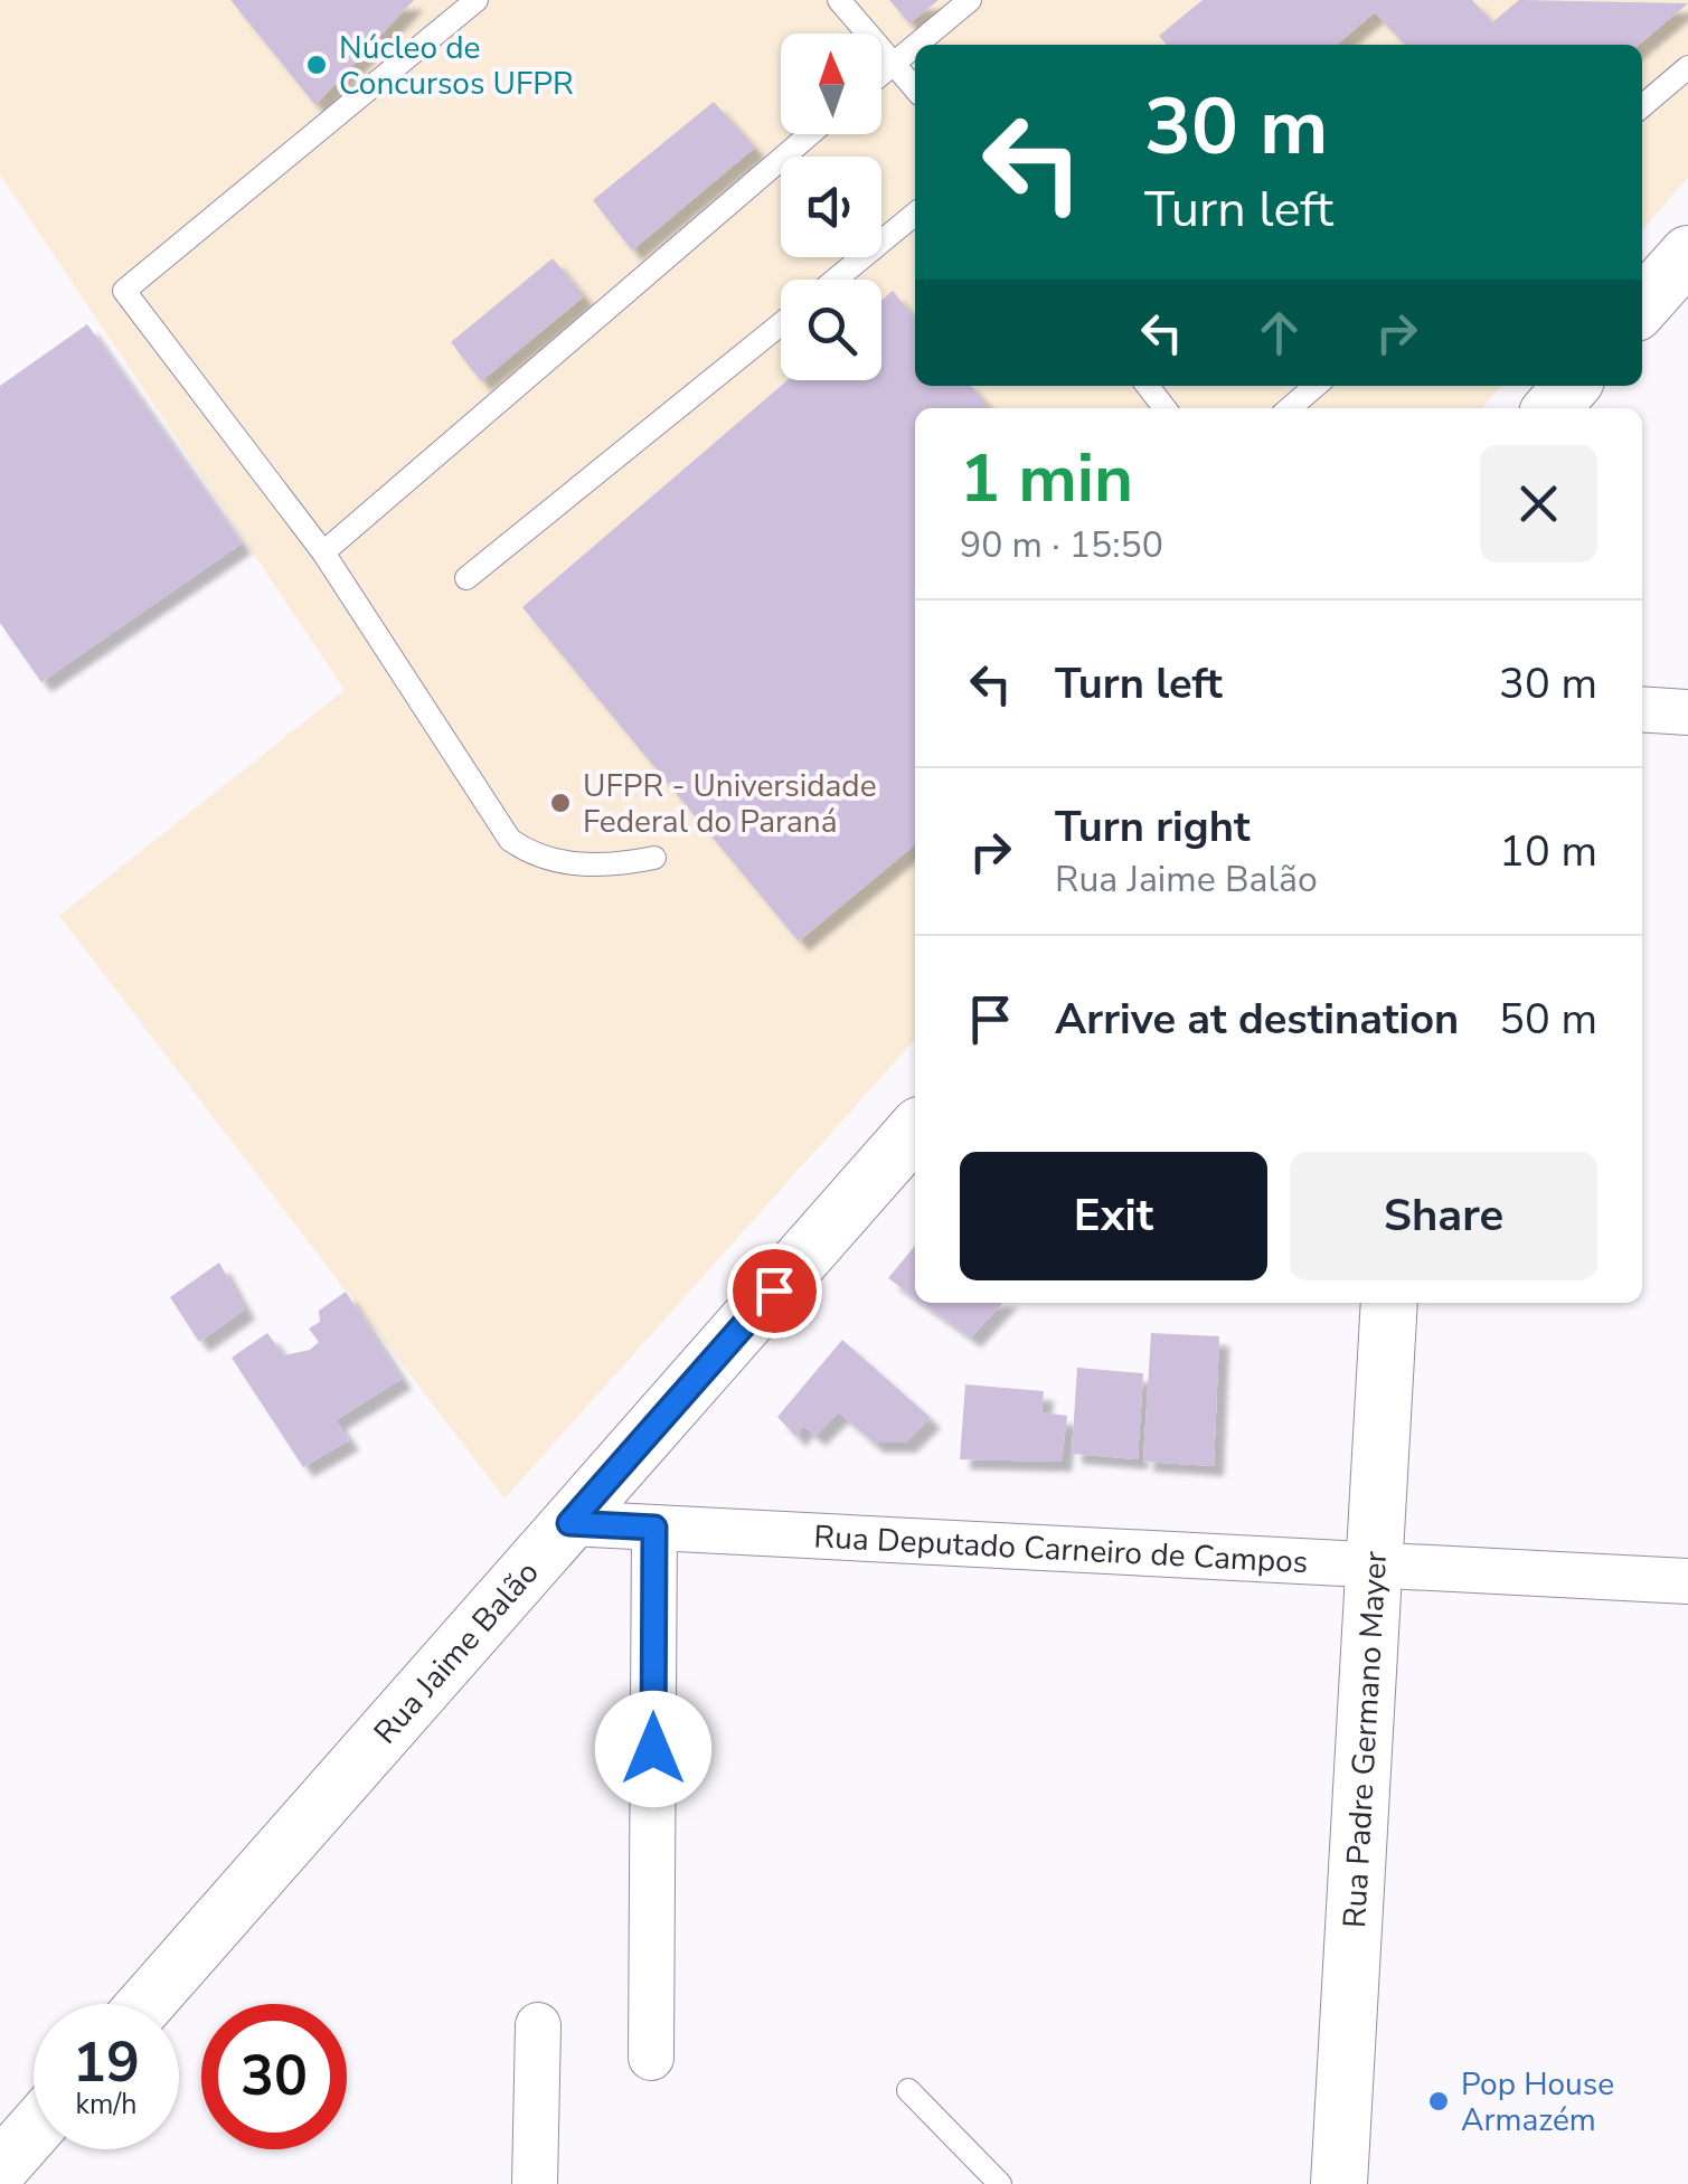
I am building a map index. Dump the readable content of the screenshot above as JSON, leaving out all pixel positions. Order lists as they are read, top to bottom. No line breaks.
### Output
{"streets":{"street":["Rua Deputado Carneiro de Campos","Rua Jaime Balão","Rua Padre Germano Mayer"]},"crossings":[["Rua Deputado Carneiro de Campos","Rua Jaime Balão"],["Rua Deputado Carneiro de Campos","Rua Padre Germano Mayer"]],"places":["Núcleo de Concursos UFPR","UFPR - Universidade Federal do Paraná","Pop House Armazém"],"north":"top","page":{"turn":["30 m","Turn left"],"heading":["1 min","90 m · 15:50"],"list":[{"name":"Turn left","value":"30 m"},{"name":"Turn right","note":"Rua Jaime Balão","value":"10 m"},{"name":"Arrive at destination","value":"50 m"}],"buttons":["Exit","Share"],"speed":"19 km/h","limit":"30"}}
